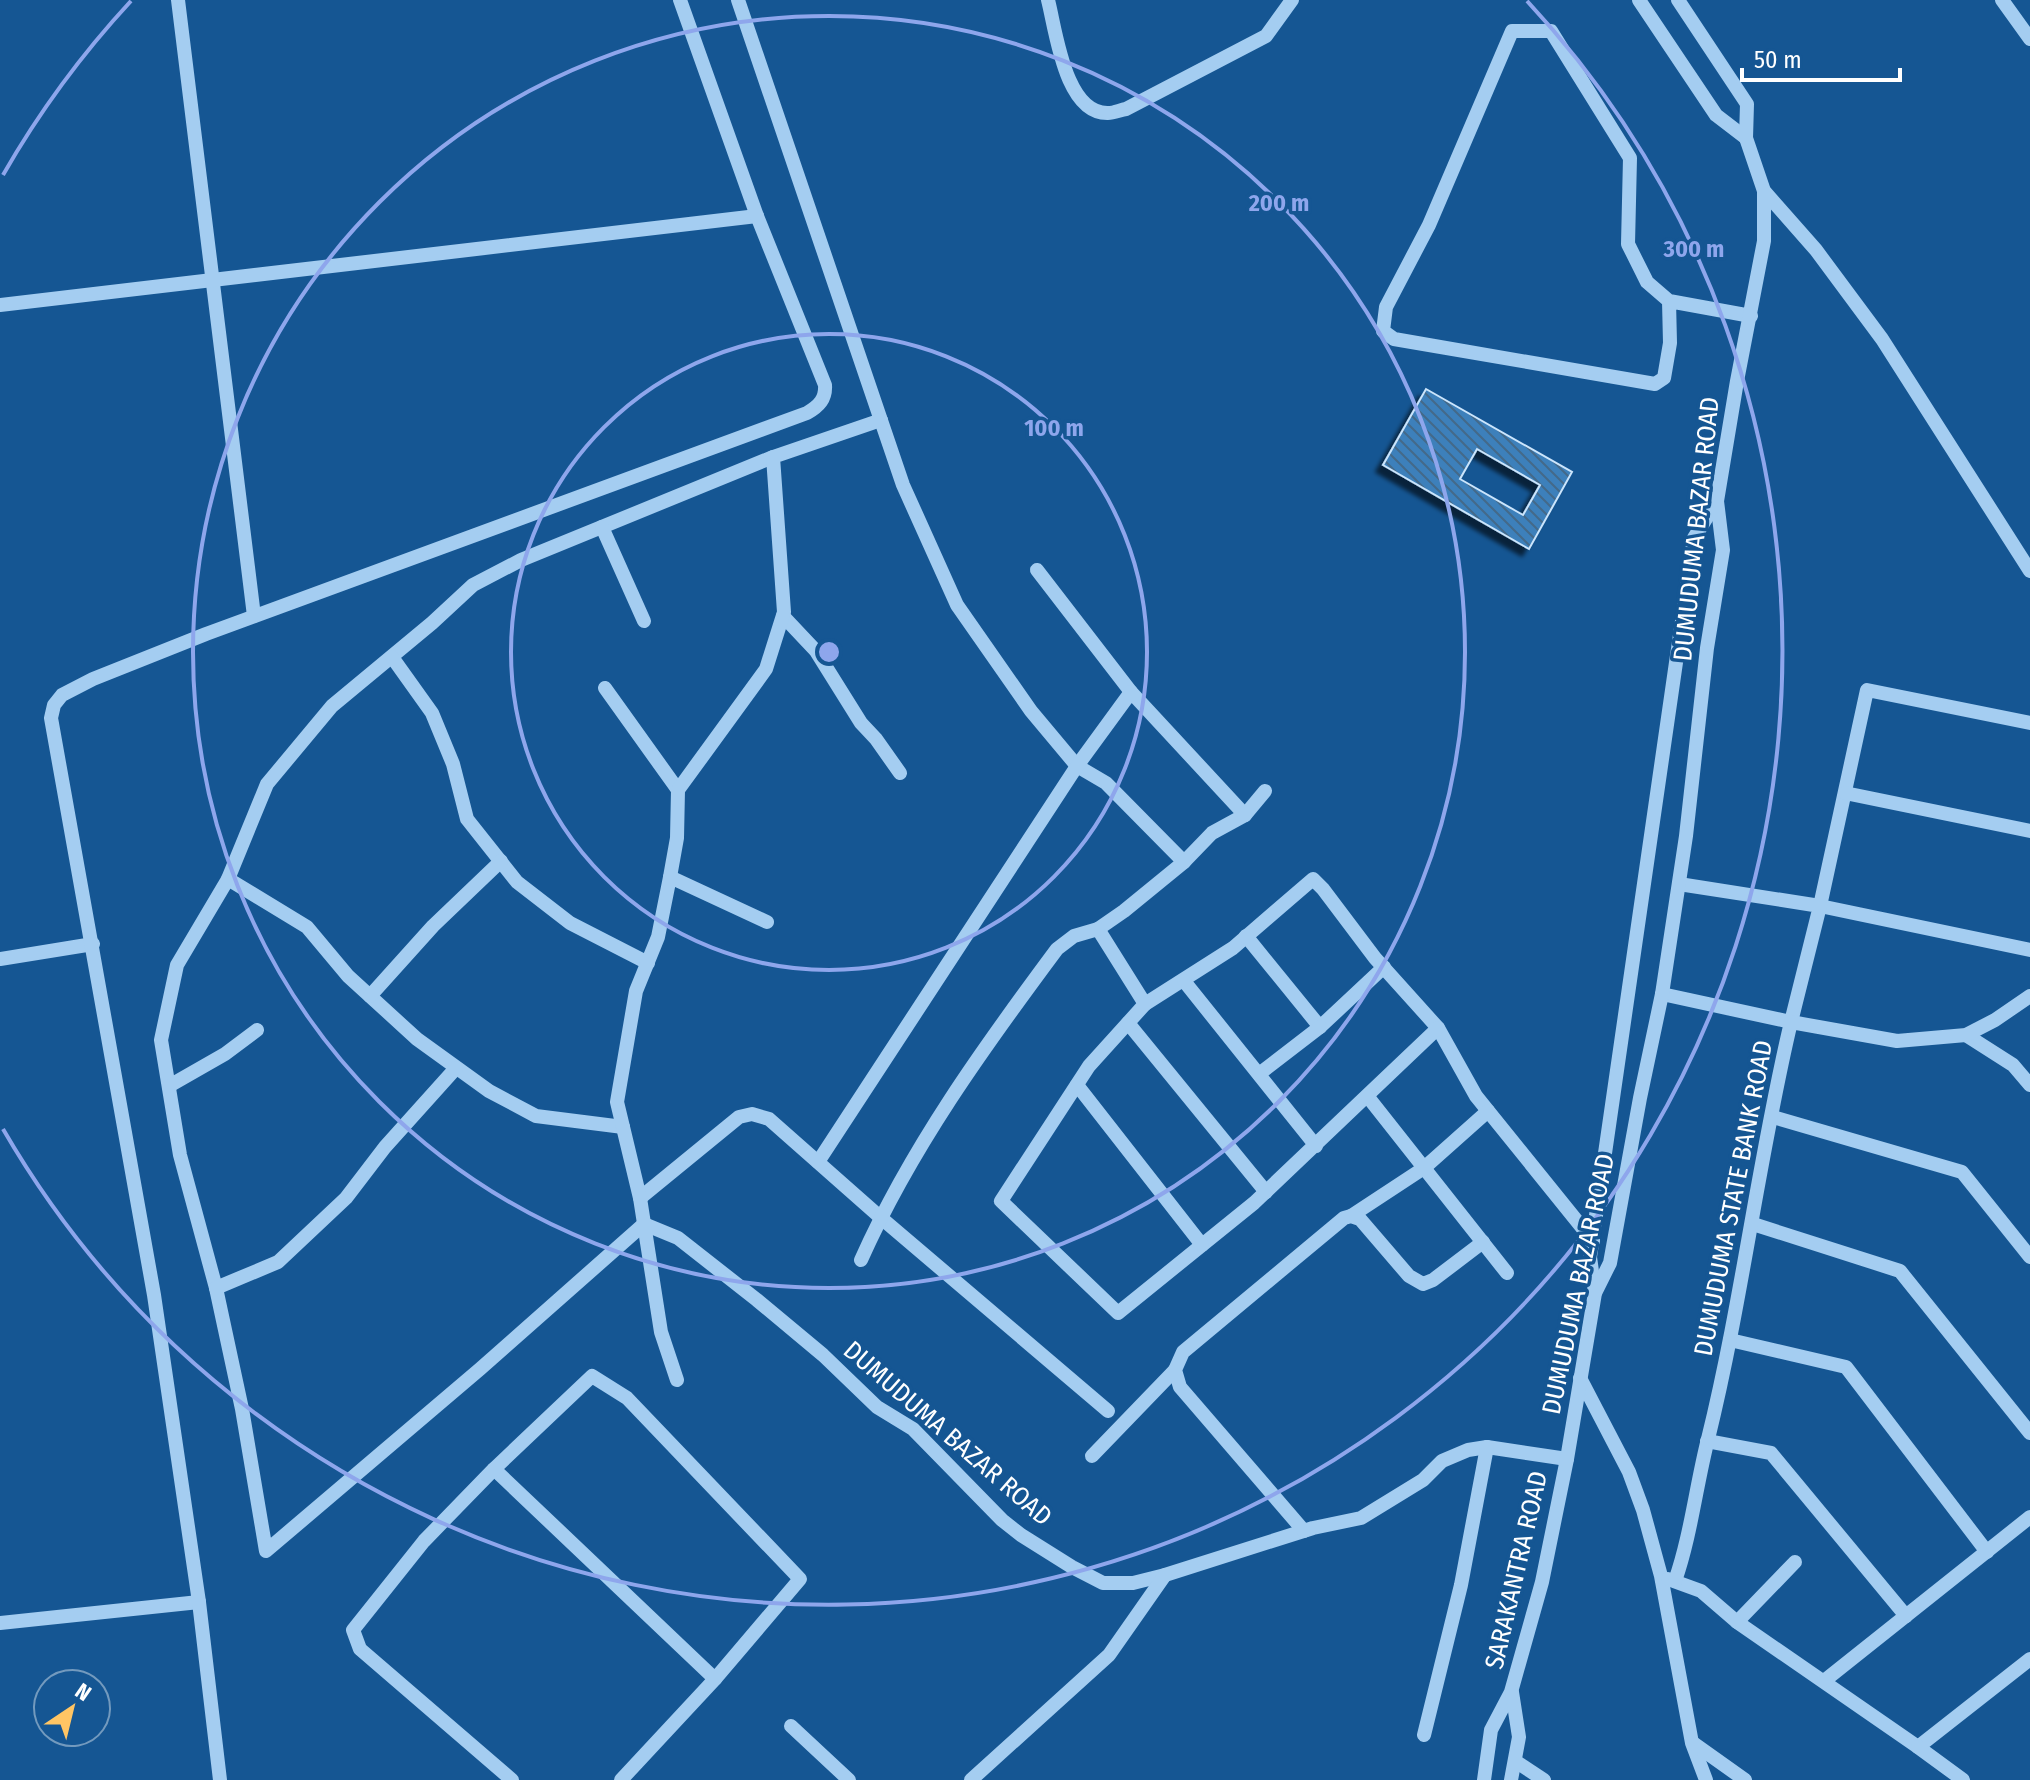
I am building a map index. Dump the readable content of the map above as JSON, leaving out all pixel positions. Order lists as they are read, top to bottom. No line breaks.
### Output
{"streets":{"street":["DUMUDUMA BAZAR ROAD","DUMUDUMA STATE BANK ROAD","SARAKANTRA ROAD"]},"crossings":[["DUMUDUMA BAZAR ROAD","SARAKANTRA ROAD"]],"scale_bar":"50 m","north":"top right","rings":["200 m","300 m","100 m"]}
